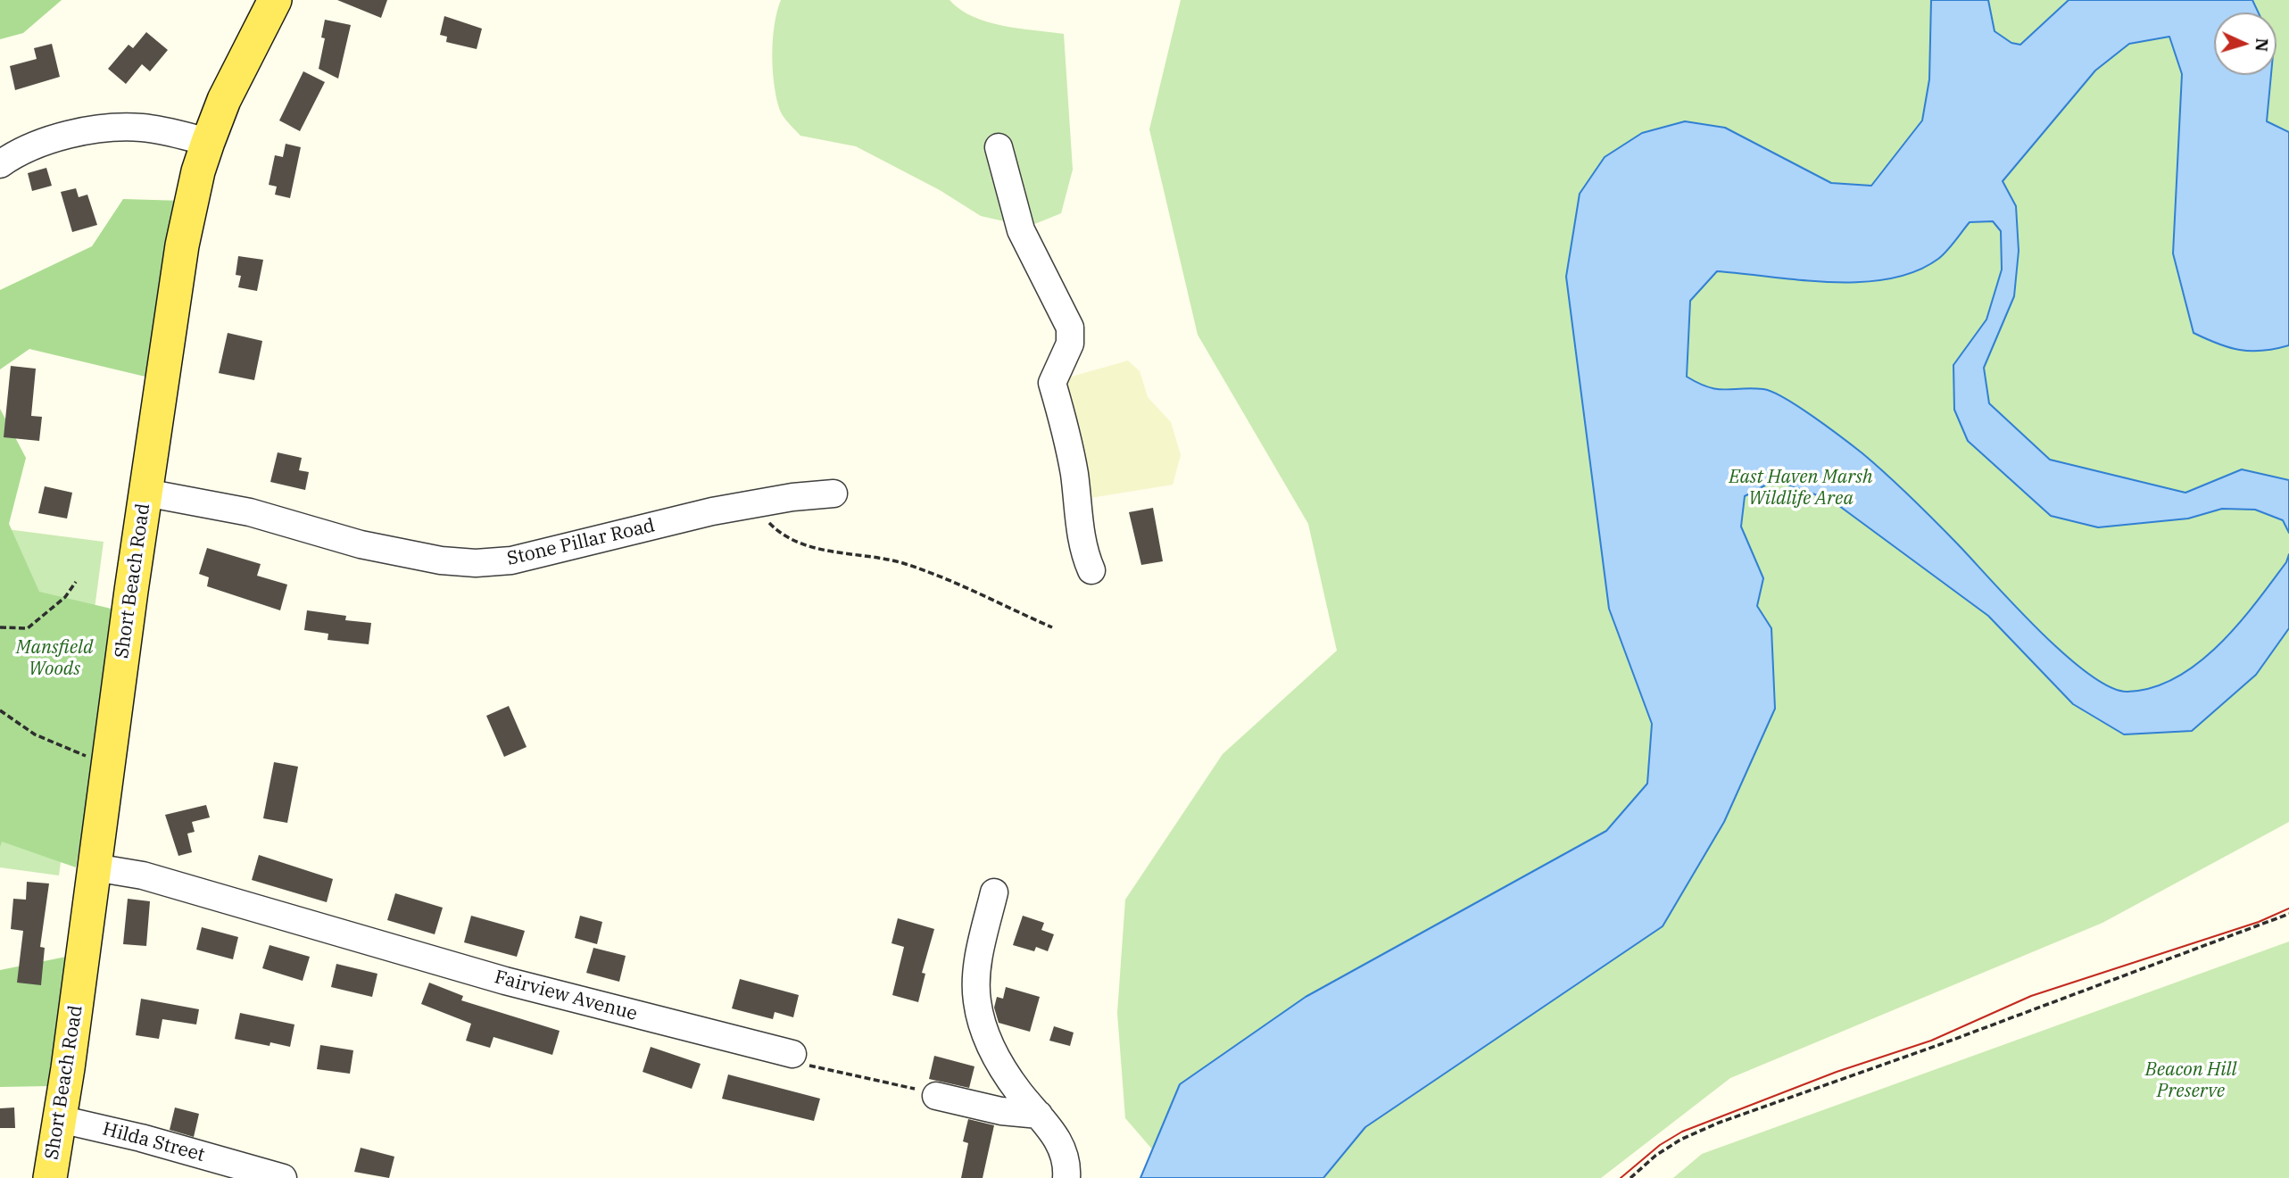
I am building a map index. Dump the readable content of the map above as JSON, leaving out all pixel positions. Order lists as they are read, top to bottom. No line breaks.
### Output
{"streets":{"main road":["Short Beach Road"],"street":["Stone Pillar Road","Fairview Avenue","Hilda Street"]},"crossings":[["Stone Pillar Road","Short Beach Road"],["Short Beach Road","Fairview Avenue"],["Short Beach Road","Hilda Street"]],"parks":["East Haven Marsh Wildlife Area","Mansfield Woods","Beacon Hill Preserve"],"north":"right"}
